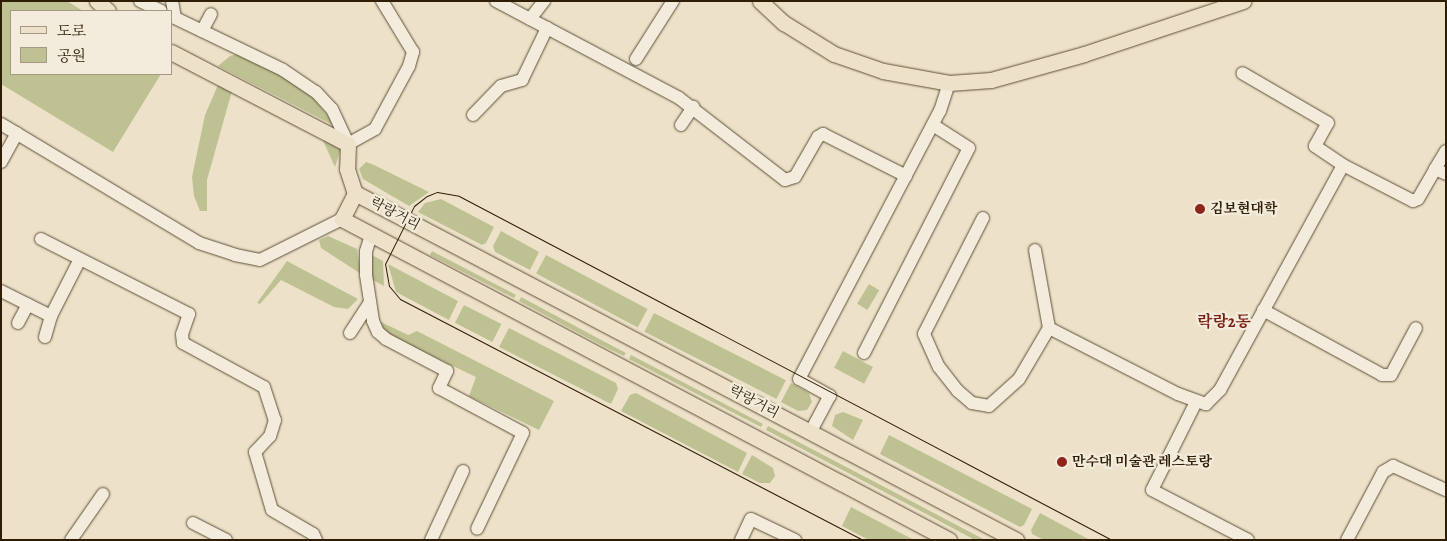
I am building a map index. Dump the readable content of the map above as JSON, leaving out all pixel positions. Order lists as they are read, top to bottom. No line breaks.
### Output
{"streets":{"main road":["락랑거리"]},"districts":["락랑2동"],"places":["김보현대학","만수대 미술관 레스토랑"],"legend":["도로","공원"]}
